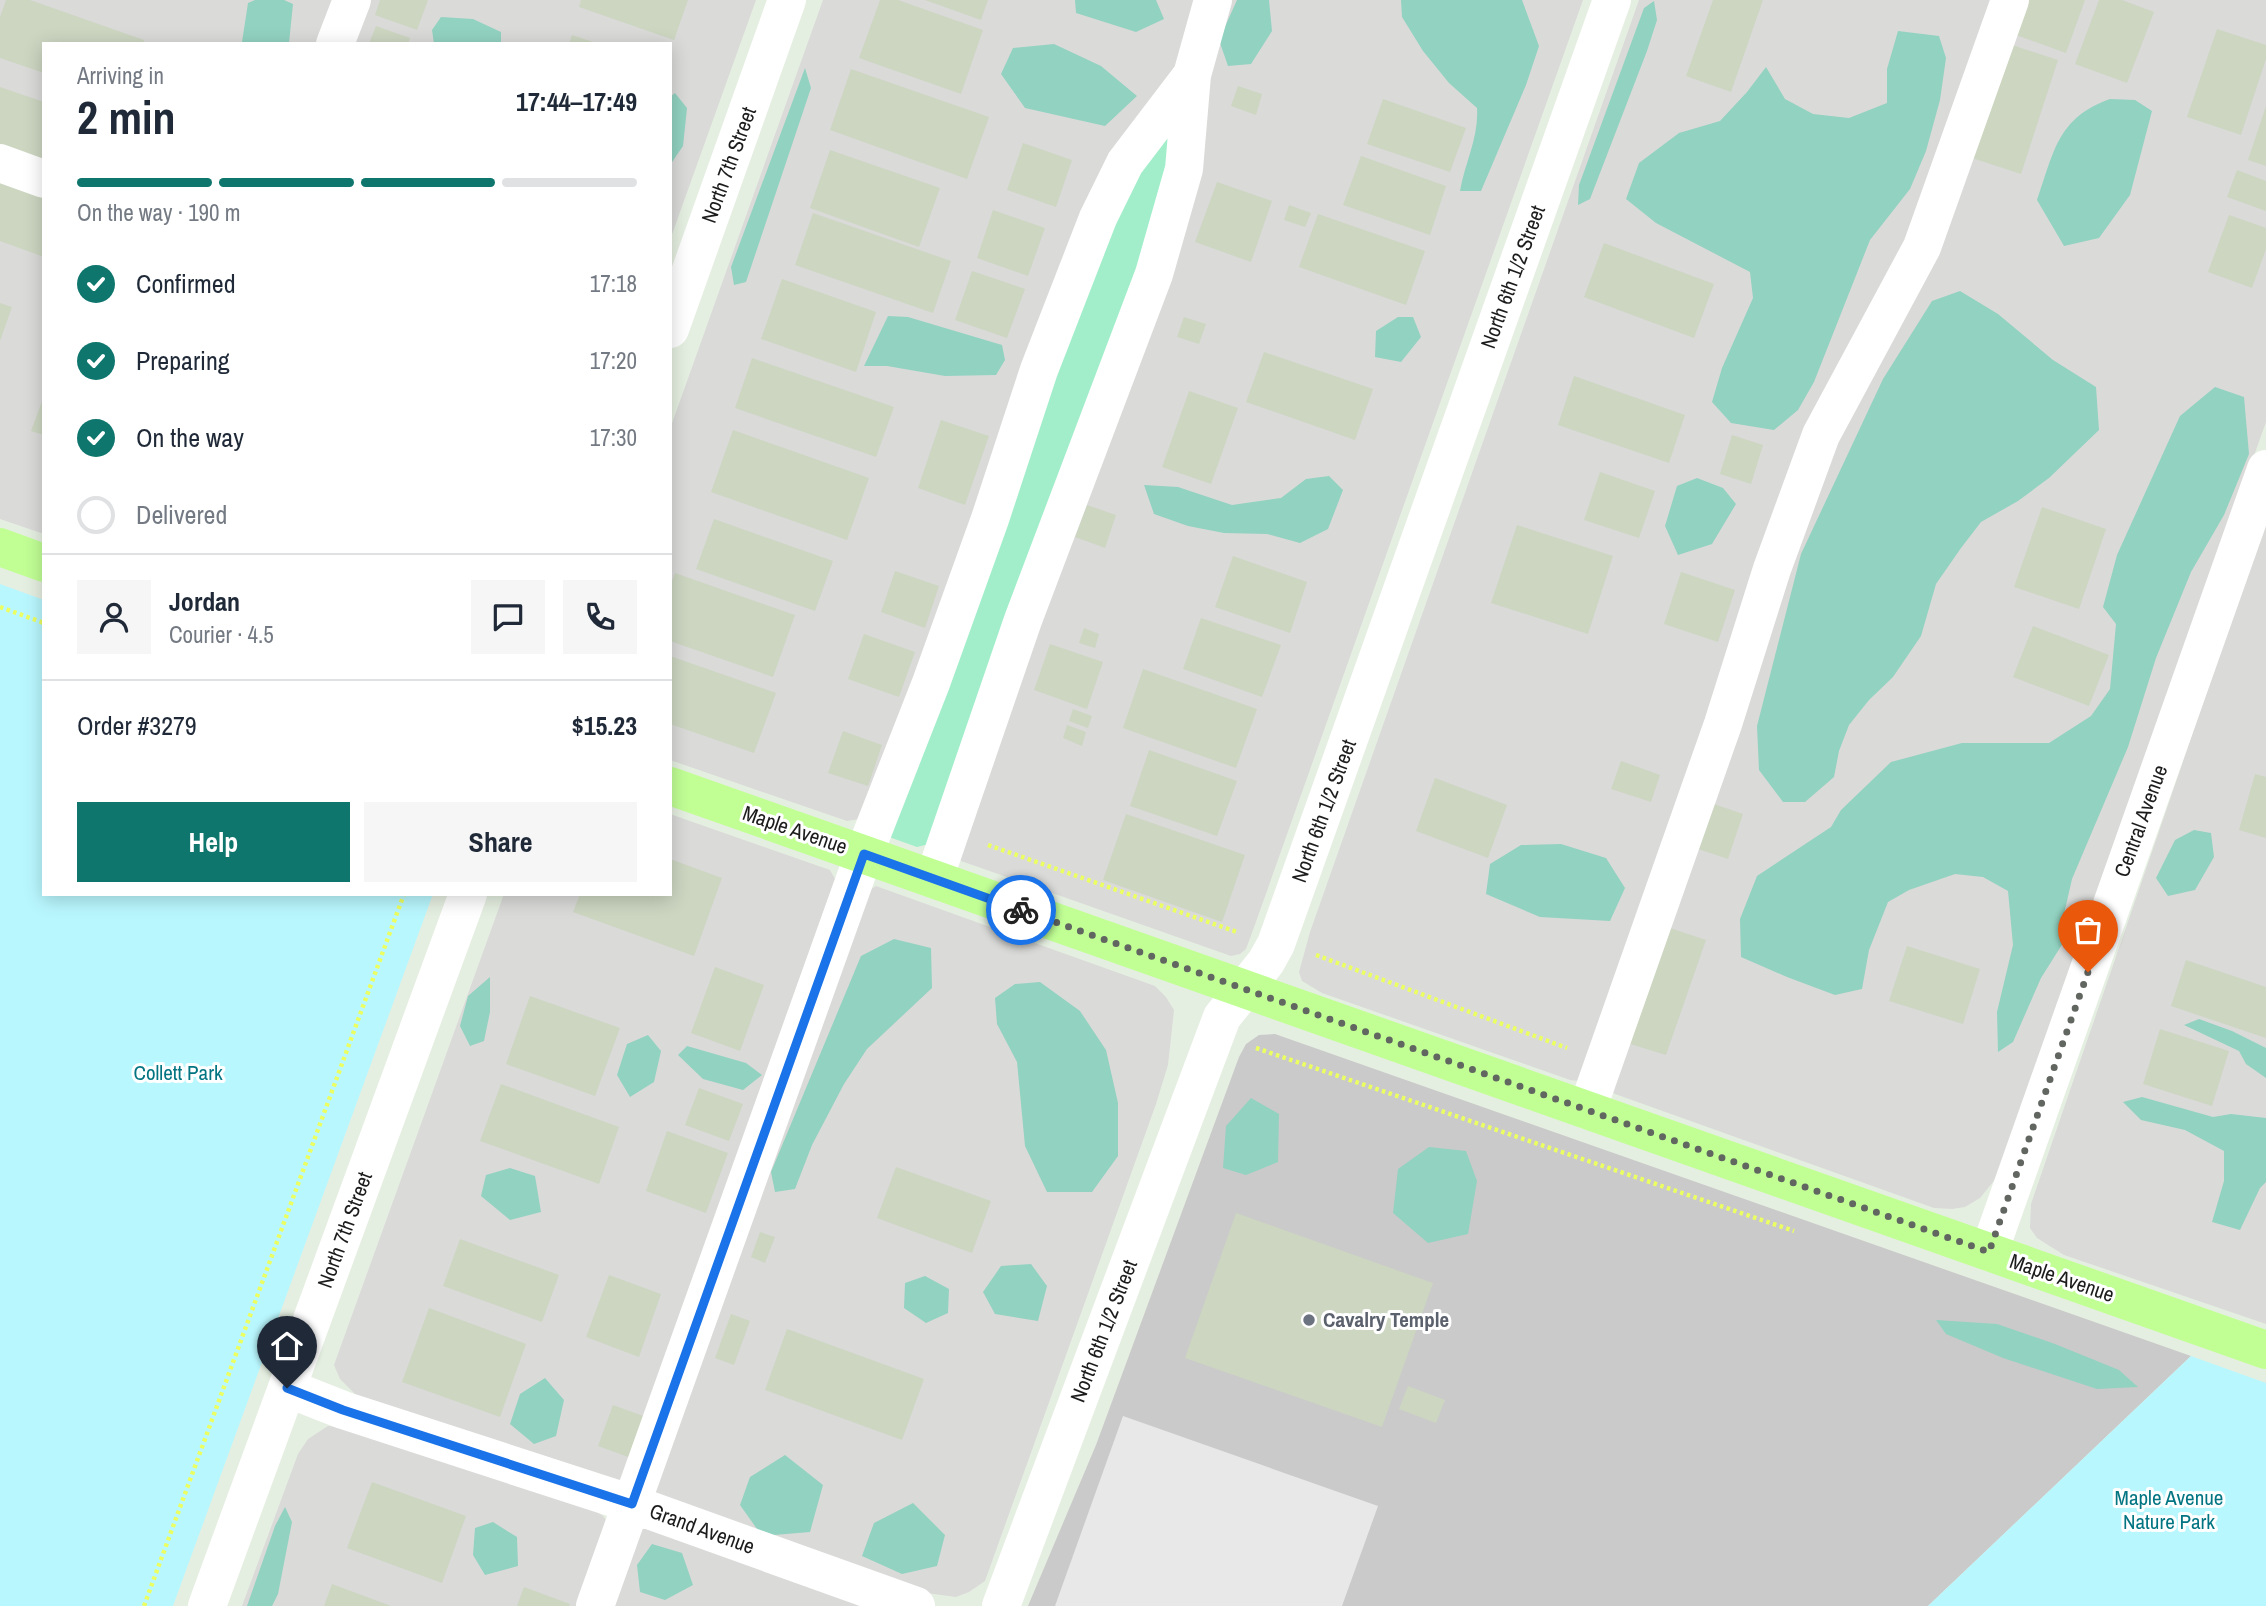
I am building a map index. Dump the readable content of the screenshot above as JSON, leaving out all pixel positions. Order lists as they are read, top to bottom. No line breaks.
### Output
{"streets":{"main road":["Maple Avenue"],"street":["North 7th Street","North 6th 1/2 Street","Central Avenue","Grand Avenue"]},"crossings":[["North 7th Street","Grand Avenue"],["North 6th 1/2 Street","Maple Avenue"],["Central Avenue","Maple Avenue"]],"parks":["Collett Park","Maple Avenue Nature Park"],"places":["Cavalry Temple"],"page":{"heading":["2 min","Arriving in","17:44–17:49"],"panel":["Jordan","Courier · 4.5","Order #3279","$15.23"],"bar":"On the way · 190 m","list":[["Confirmed","17:18"],["Preparing","17:20"],["On the way","17:30"],"Delivered"],"buttons":["Help","Share"]}}
